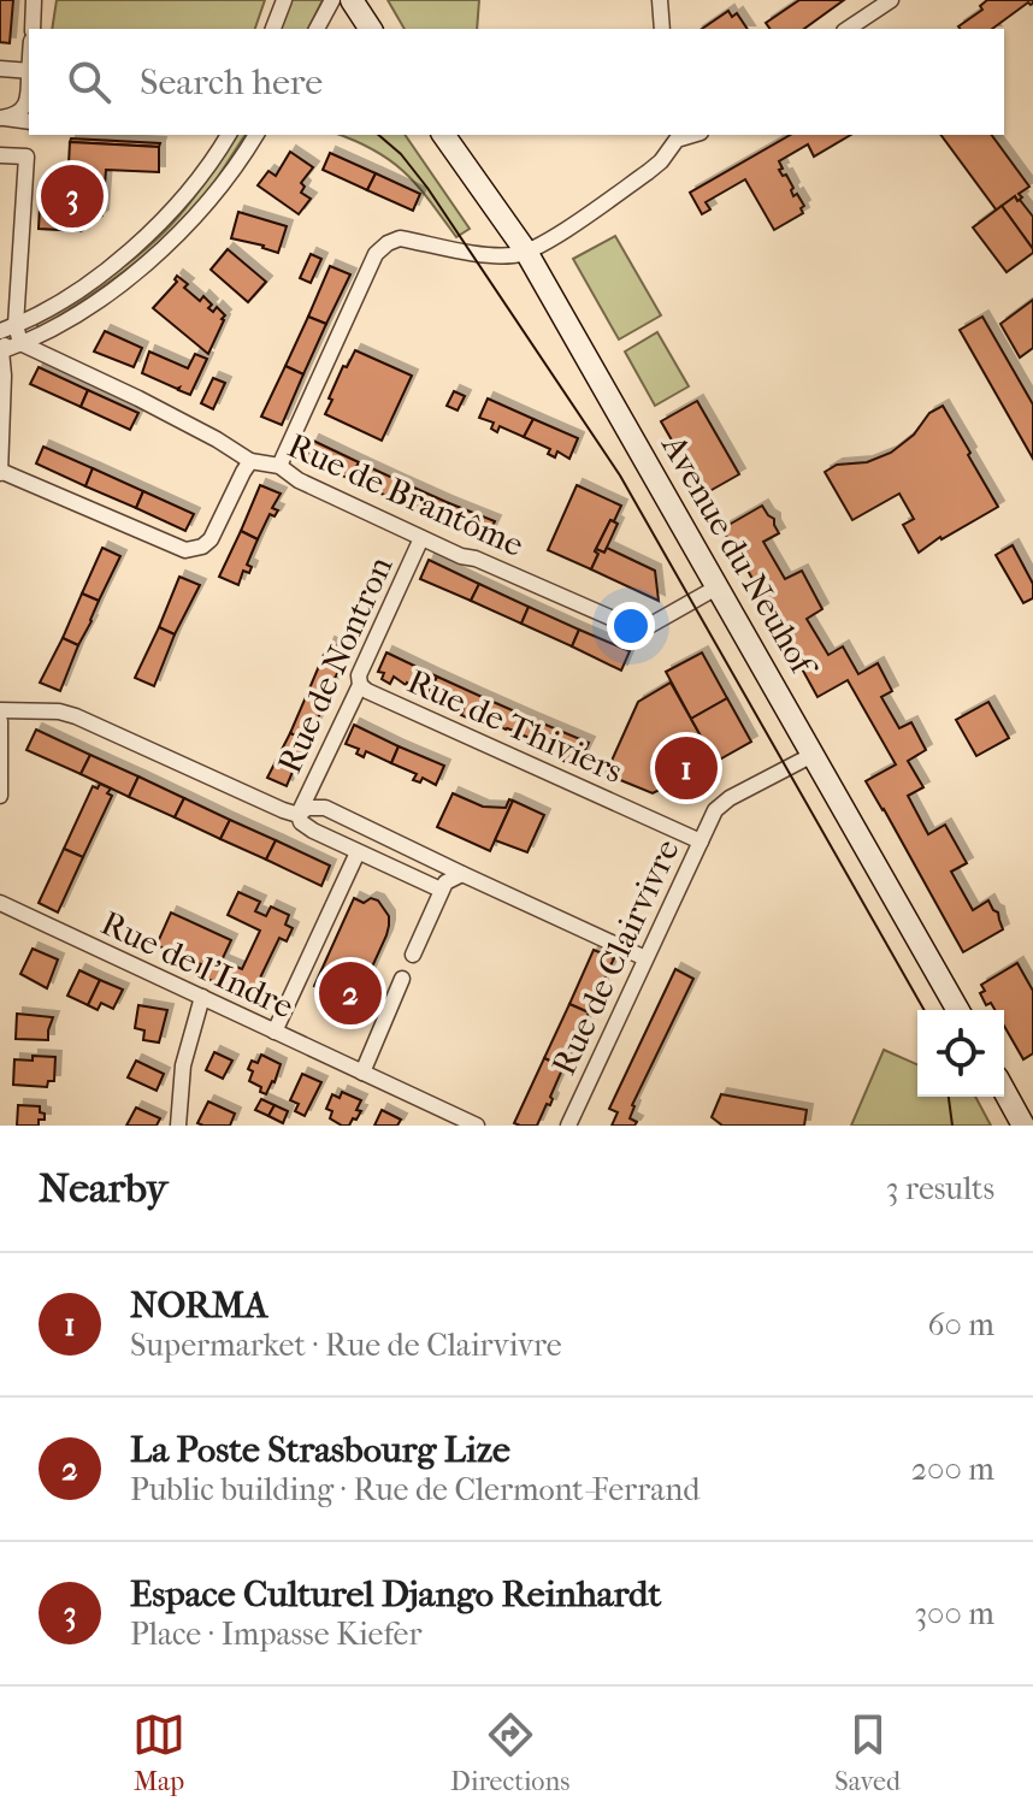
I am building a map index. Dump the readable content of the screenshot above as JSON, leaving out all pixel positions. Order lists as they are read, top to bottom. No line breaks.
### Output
{"streets":{"street":["Rue de Brantôme","Avenue du Neuhof","Rue de Nontron","Rue de Thiviers","Rue de Clairvivre","Rue de l'Indre"]},"crossings":[["Rue de Brantôme","Avenue du Neuhof"],["Rue de Brantôme","Rue de Nontron"],["Avenue du Neuhof","Rue de Clairvivre"],["Rue de Nontron","Rue de Thiviers"],["Rue de Thiviers","Rue de Clairvivre"]],"page":{"search":"Search here","pins":["3","1","2"],"heading":["Nearby","3 results"],"list":[{"mark":"1","name":"NORMA","note":"Supermarket · Rue de Clairvivre","value":"60 m"},{"mark":"2","name":"La Poste Strasbourg Lize","note":"Public building · Rue de Clermont-Ferrand","value":"200 m"},{"mark":"3","name":"Espace Culturel Django Reinhardt","note":"Place · Impasse Kiefer","value":"300 m"}],"nav":["Map","Directions","Saved"]}}
